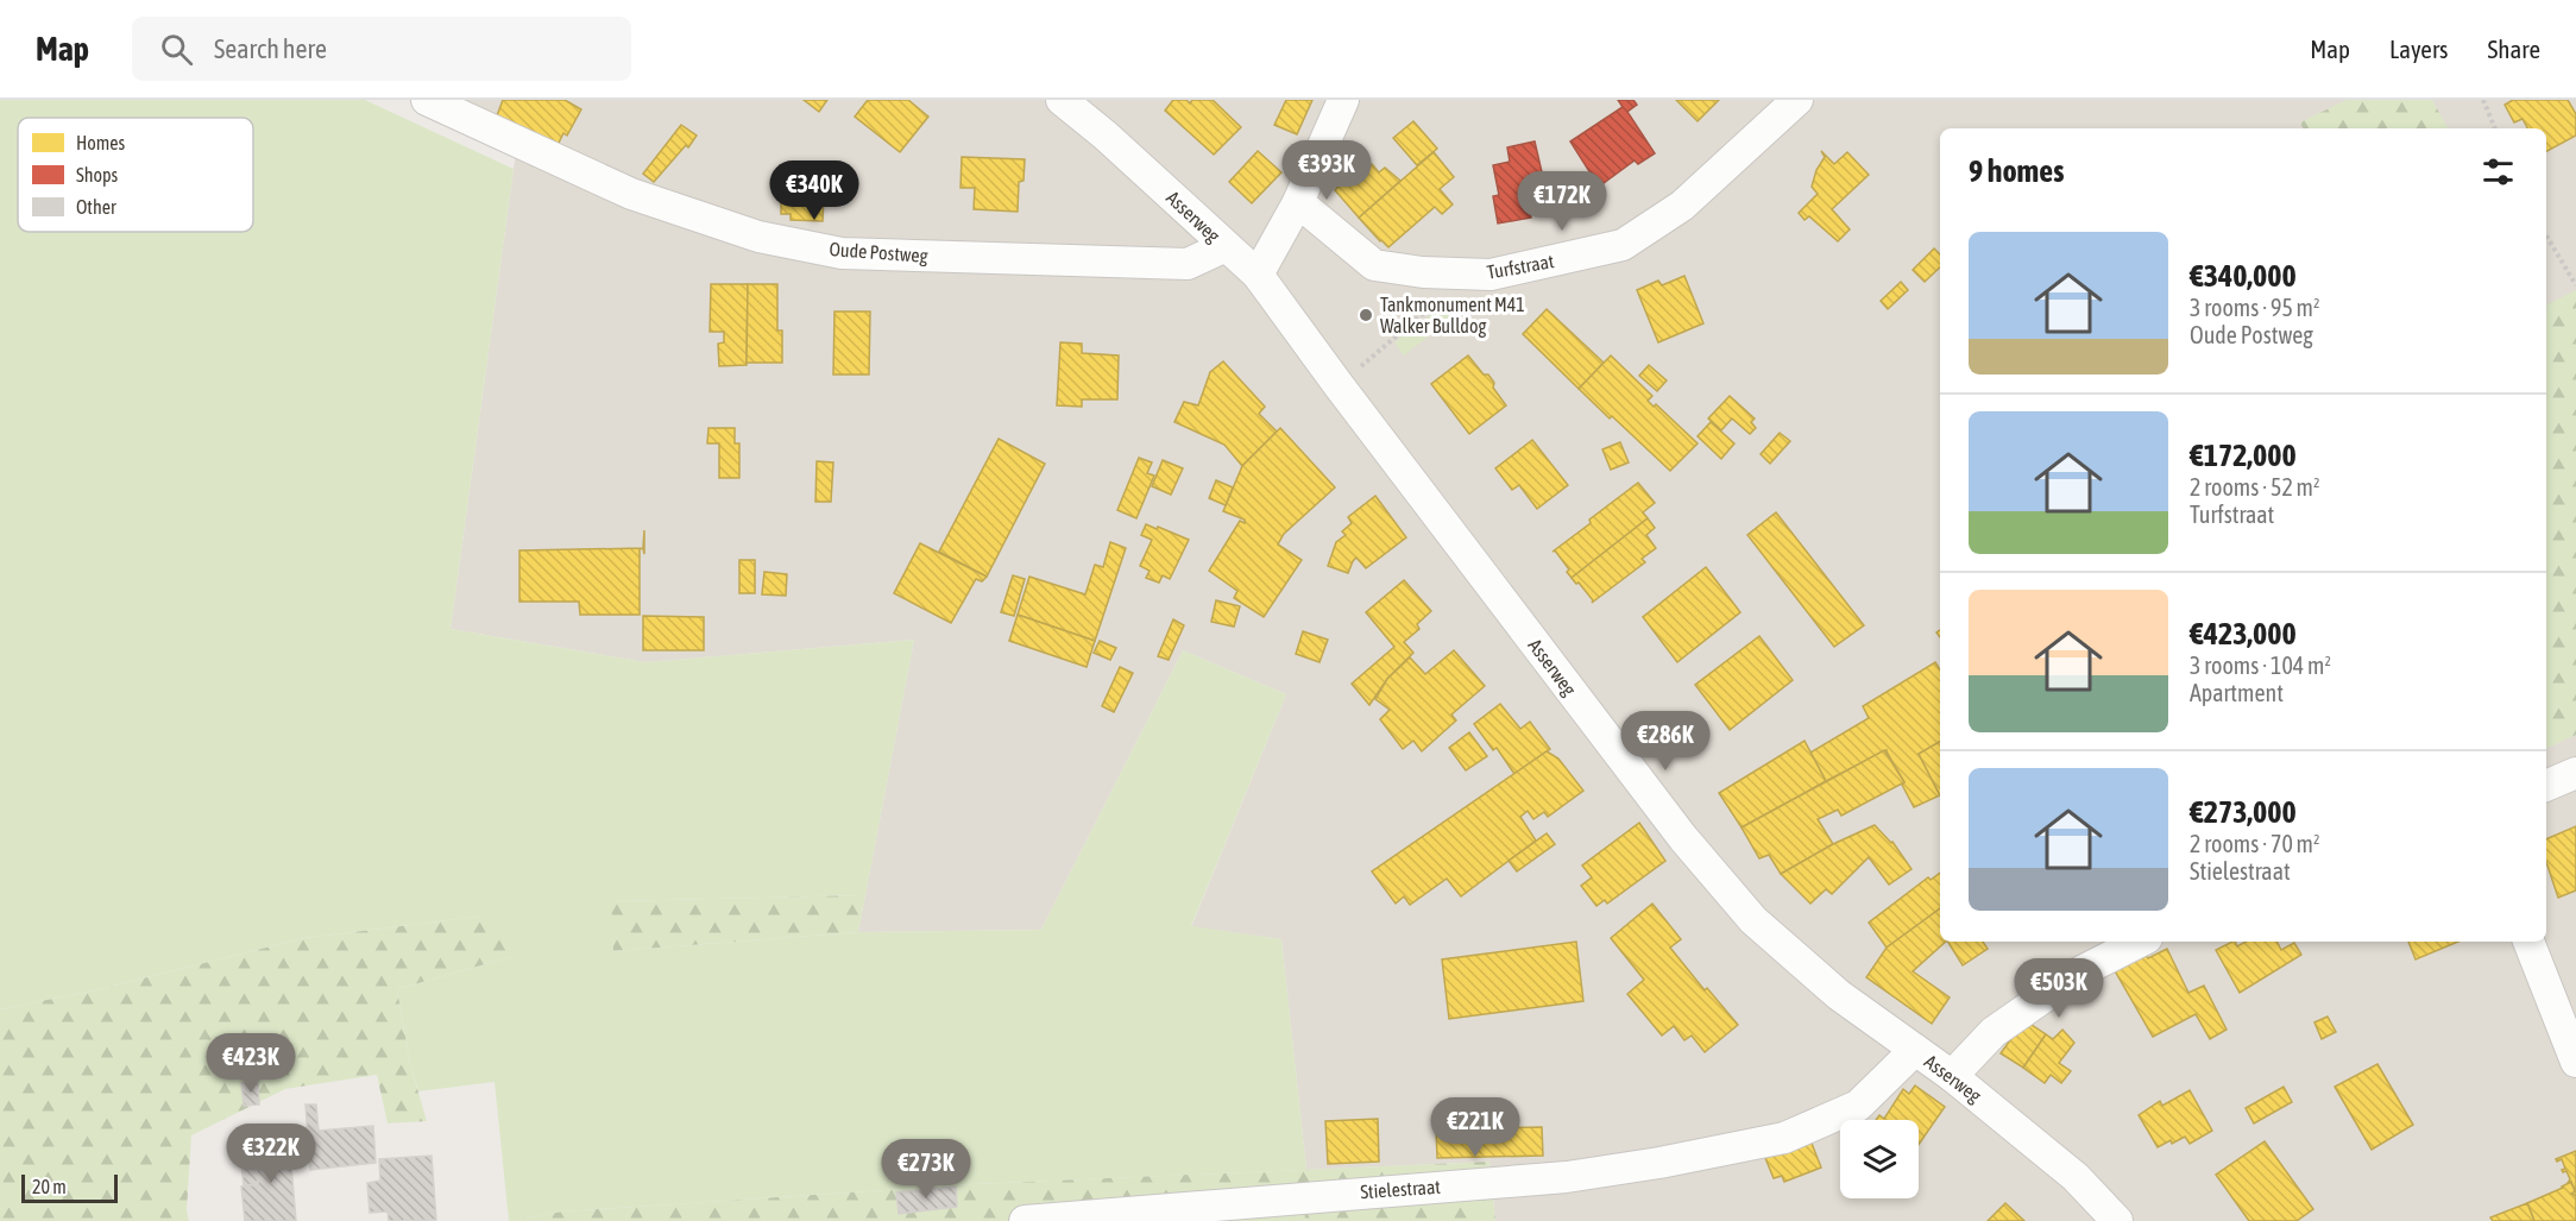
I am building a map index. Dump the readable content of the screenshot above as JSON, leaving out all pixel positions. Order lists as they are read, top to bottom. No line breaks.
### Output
{"streets":{"street":["Asserweg","Oude Postweg","Turfstraat","Stielestraat"]},"crossings":[["Asserweg","Oude Postweg"],["Asserweg","Stielestraat"]],"places":["Tankmonument M41 Walker Bulldog"],"legend":["Homes","Shops","Other"],"scale_bar":"20 m","page":{"header":"Map","search":"Search here","nav":["Map","Layers","Share"],"heading":"9 homes","price":["€393K","€340K","€172K","€286K","€503K","€423K","€221K","€322K","€273K"],"list":[{"name":"€340,000","note":"3 rooms · 95 m² · Oude Postweg"},{"name":"€172,000","note":"2 rooms · 52 m² · Turfstraat"},{"name":"€423,000","note":"3 rooms · 104 m² · Apartment"},{"name":"€273,000","note":"2 rooms · 70 m² · Stielestraat"}],"scale":"20 m"}}
